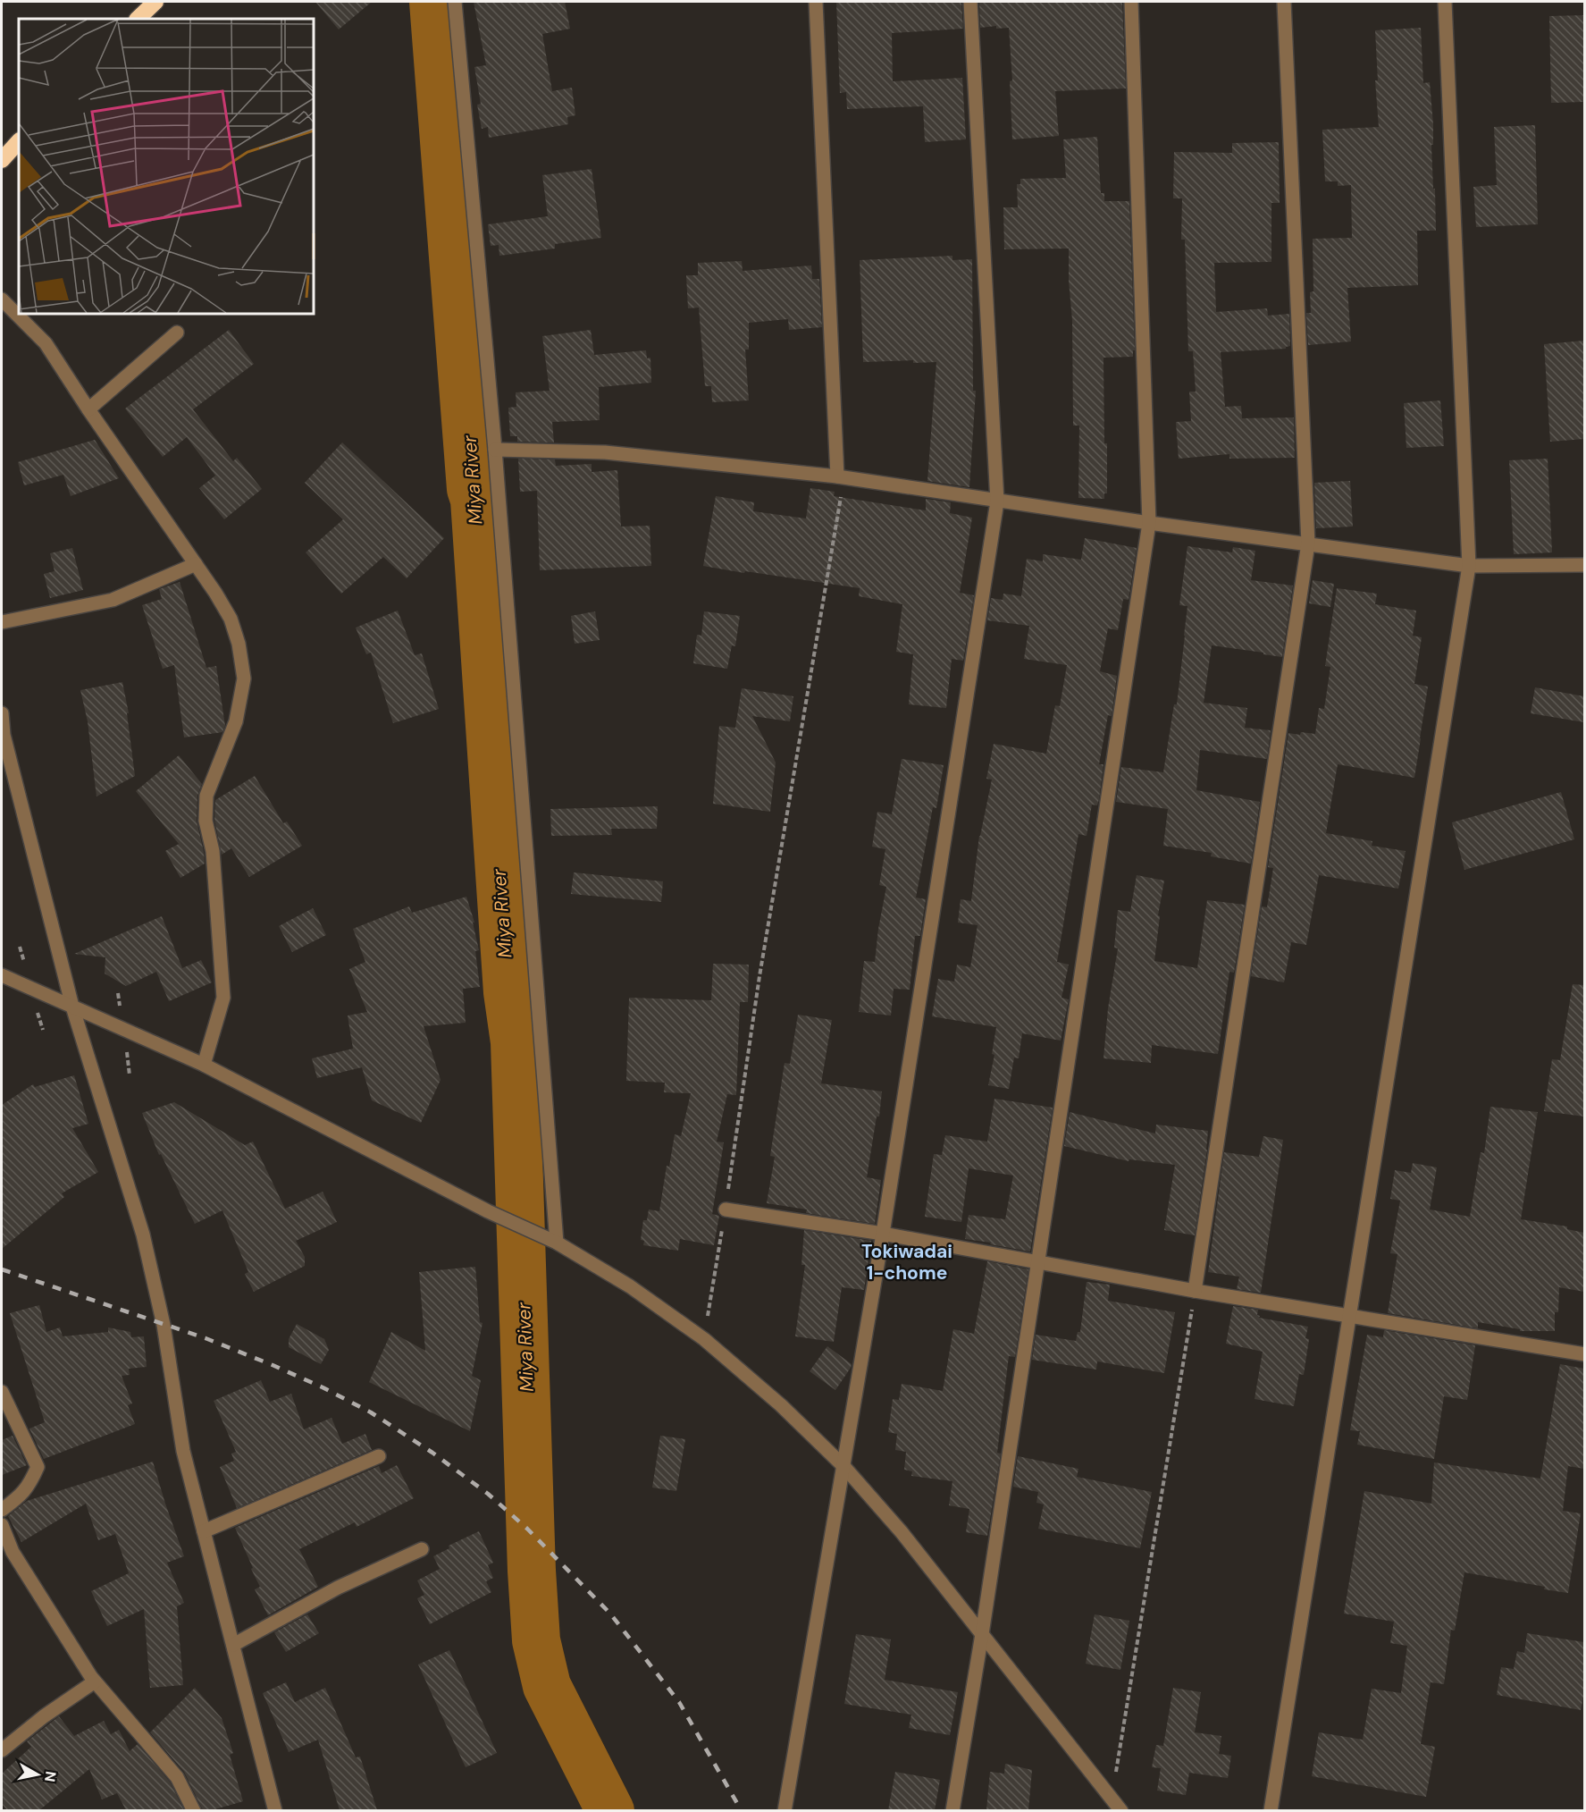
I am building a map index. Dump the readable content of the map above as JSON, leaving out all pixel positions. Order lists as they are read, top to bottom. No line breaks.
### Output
{"districts":["Tokiwadai 1-chome"],"water":["Miya River"],"north":"right"}
